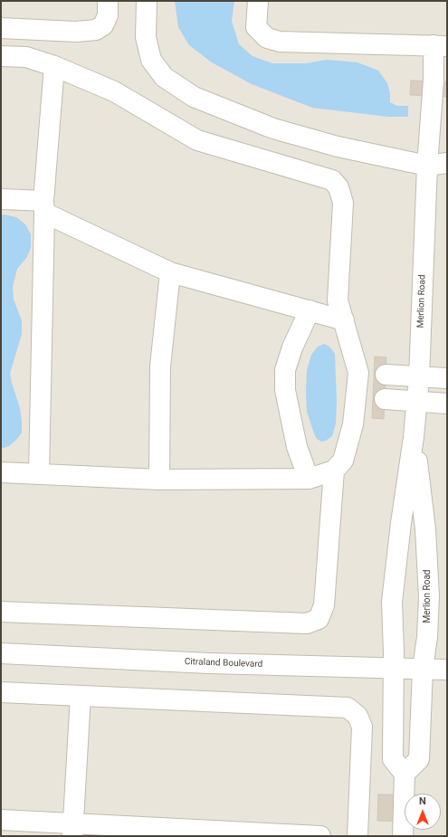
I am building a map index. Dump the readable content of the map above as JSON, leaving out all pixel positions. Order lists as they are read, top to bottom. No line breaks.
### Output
{"streets":{"street":["Merlion Road","Citraland Boulevard"]},"crossings":[["Merlion Road","Citraland Boulevard"]],"north":"top"}
